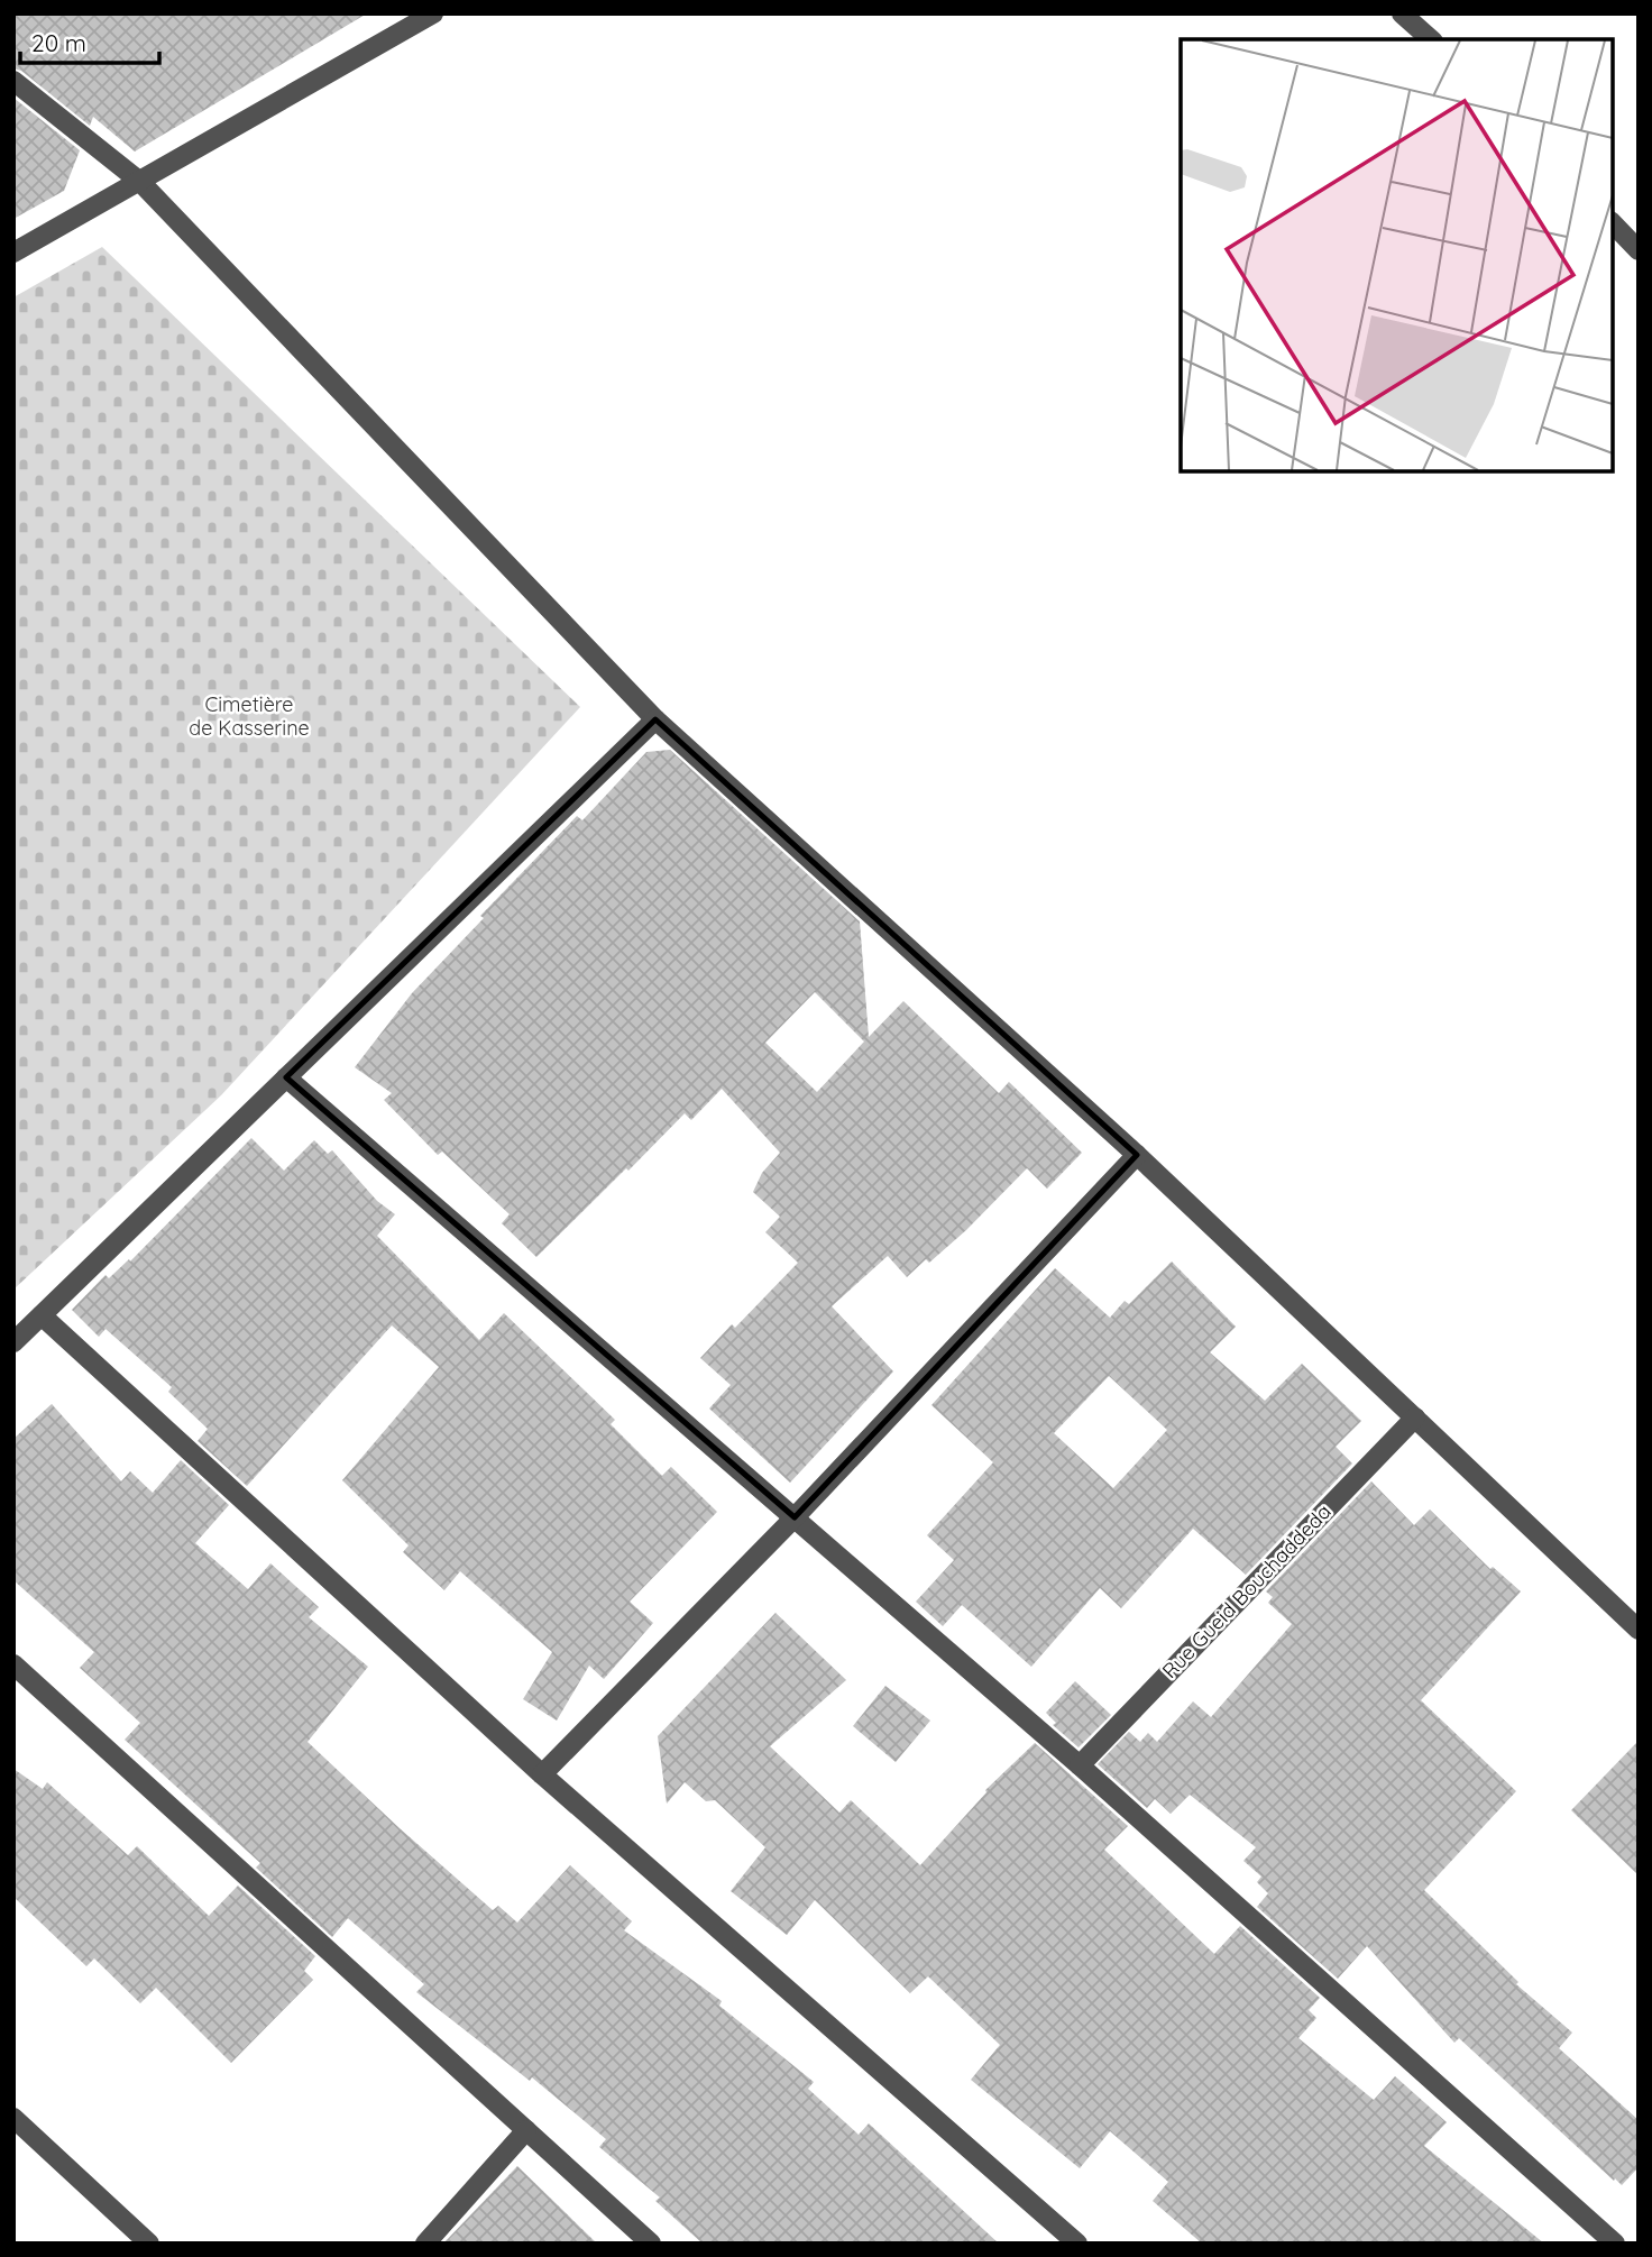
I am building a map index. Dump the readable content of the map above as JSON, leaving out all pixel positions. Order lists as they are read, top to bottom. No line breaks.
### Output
{"streets":{"street":["Rue Gueid Bouchaddeda"]},"parks":["Cimetière de Kasserine"],"scale_bar":"20 m"}
